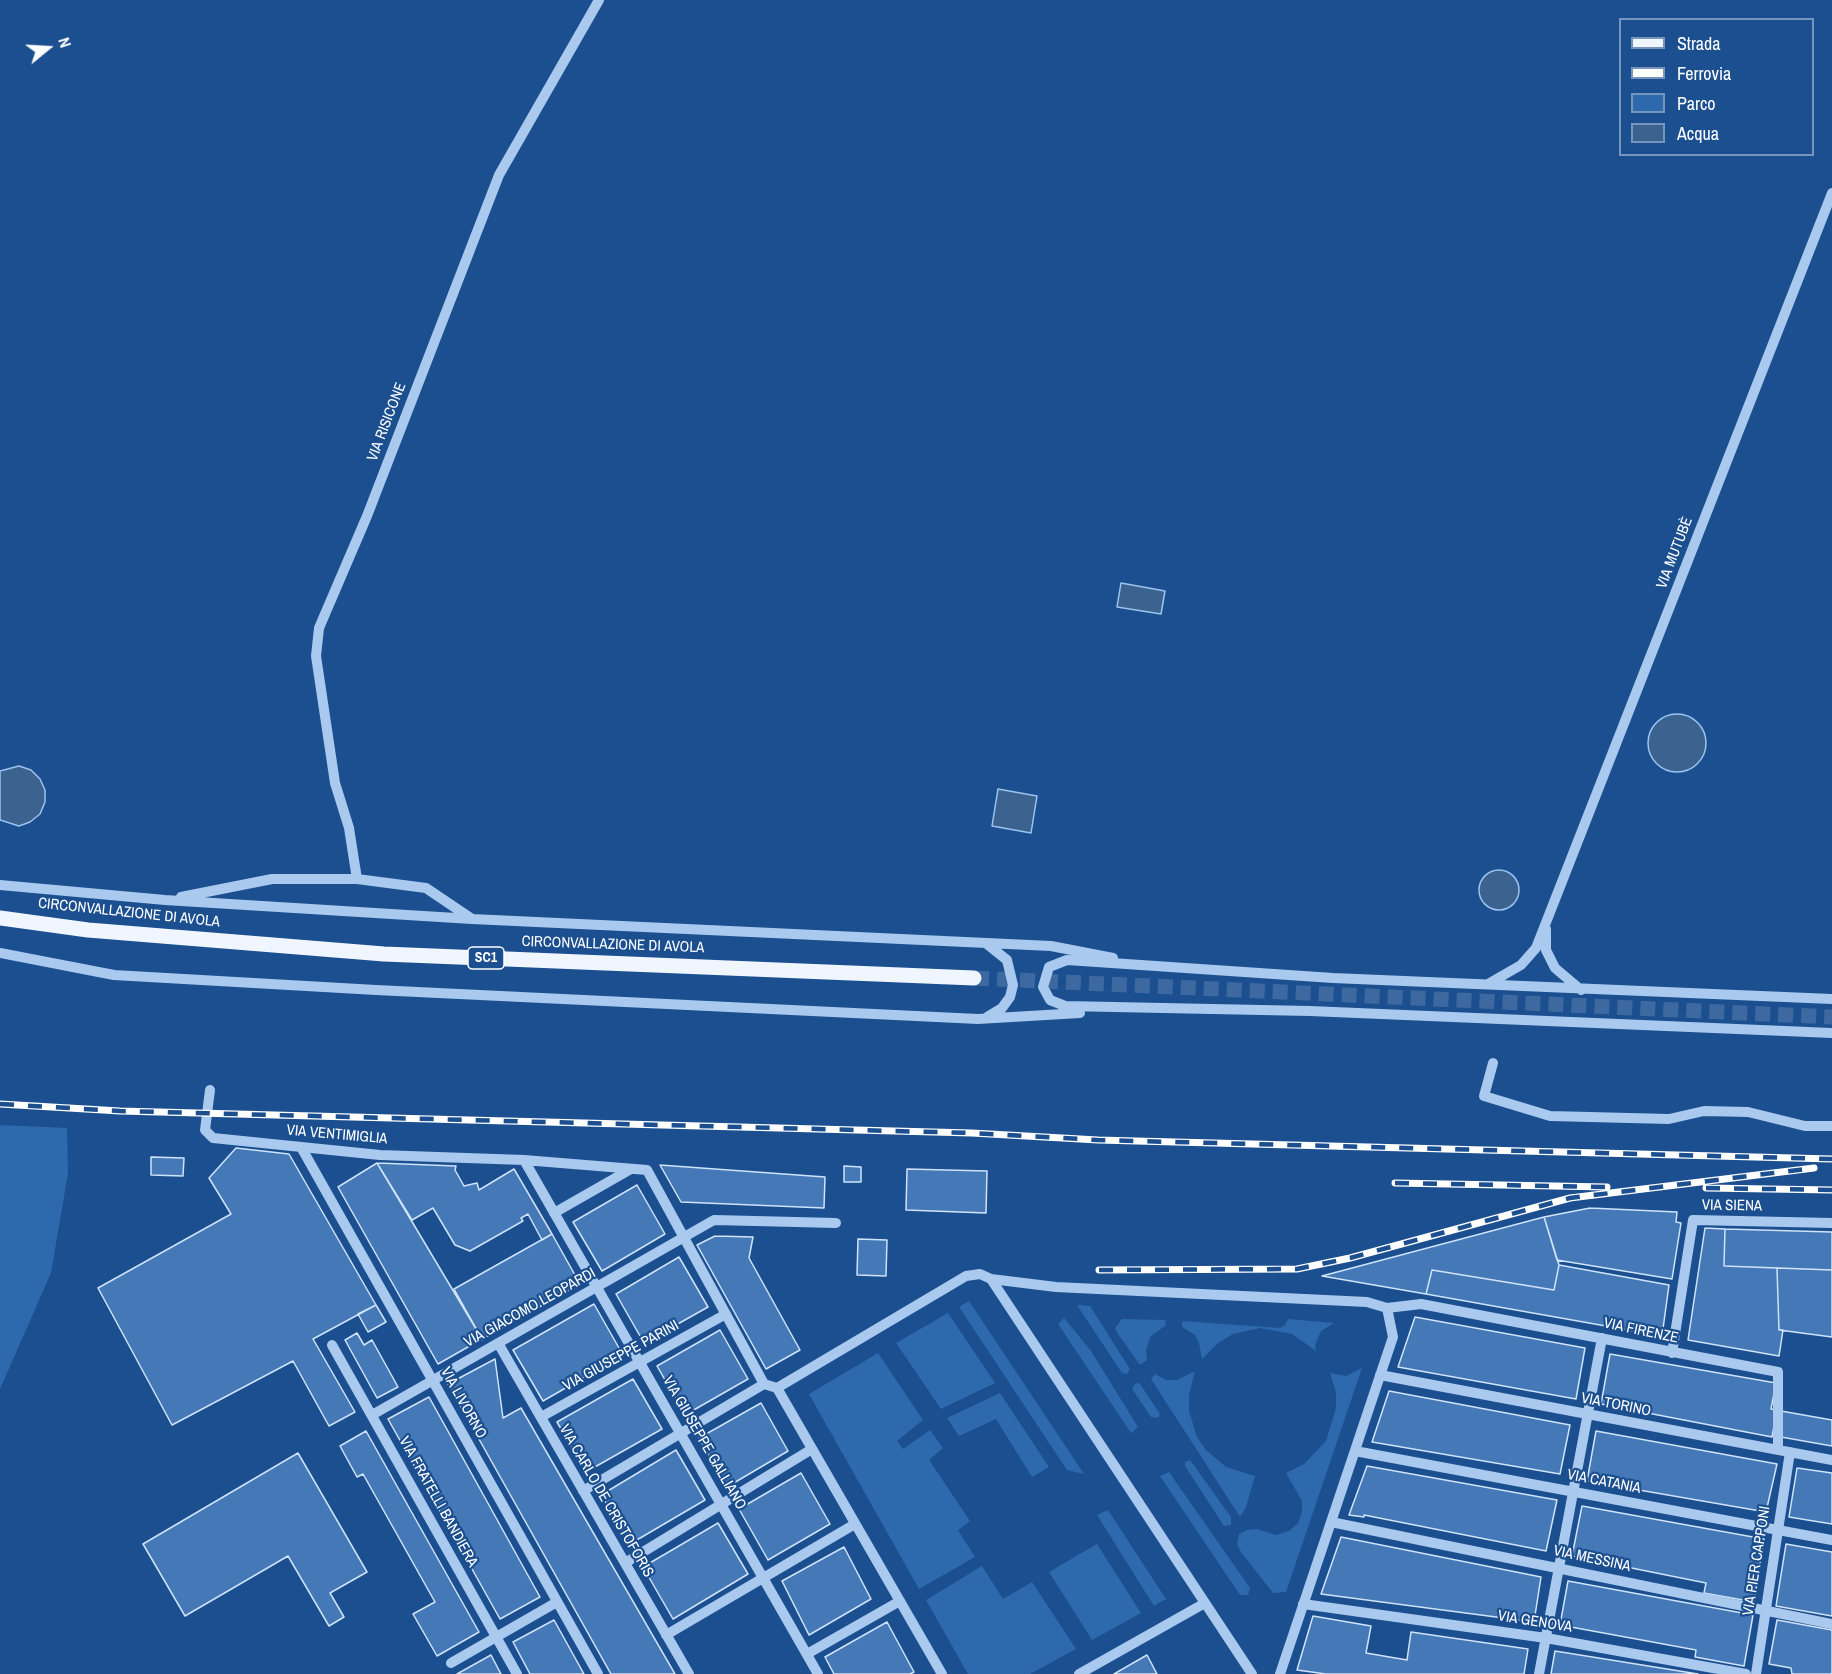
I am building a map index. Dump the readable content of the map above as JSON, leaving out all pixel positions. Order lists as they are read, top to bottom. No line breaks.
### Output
{"streets":{"main road":["CIRCONVALLAZIONE DI AVOLA","SC1"],"street":["VIA RISICONE","VIA MUTUBÈ","VIA VENTIMIGLIA","VIA SIENA","VIA GIACOMO LEOPARDI","VIA FIRENZE","VIA GIUSEPPE PARINI","VIA LIVORNO","VIA TORINO","VIA GIUSEPPE GALLIANO","VIA CATANIA","VIA CARLO DE CRISTOFORIS","VIA FRATELLI BANDIERA","VIA MESSINA","VIA PIER CAPPONI","VIA GENOVA"]},"crossings":[["VIA VENTIMIGLIA","VIA LIVORNO"],["VIA VENTIMIGLIA","VIA GIUSEPPE GALLIANO"],["VIA SIENA","VIA FIRENZE"],["VIA GIACOMO LEOPARDI","VIA LIVORNO"],["VIA GIACOMO LEOPARDI","VIA GIUSEPPE GALLIANO"],["VIA GIACOMO LEOPARDI","VIA CARLO DE CRISTOFORIS"],["VIA GIACOMO LEOPARDI","VIA FRATELLI BANDIERA"],["VIA FIRENZE","VIA TORINO"],["VIA GIUSEPPE PARINI","VIA GIUSEPPE GALLIANO"],["VIA GIUSEPPE PARINI","VIA CARLO DE CRISTOFORIS"],["VIA TORINO","VIA PIER CAPPONI"],["VIA CATANIA","VIA PIER CAPPONI"],["VIA MESSINA","VIA PIER CAPPONI"]],"legend":["Strada","Ferrovia","Parco","Acqua"],"north":"right"}
